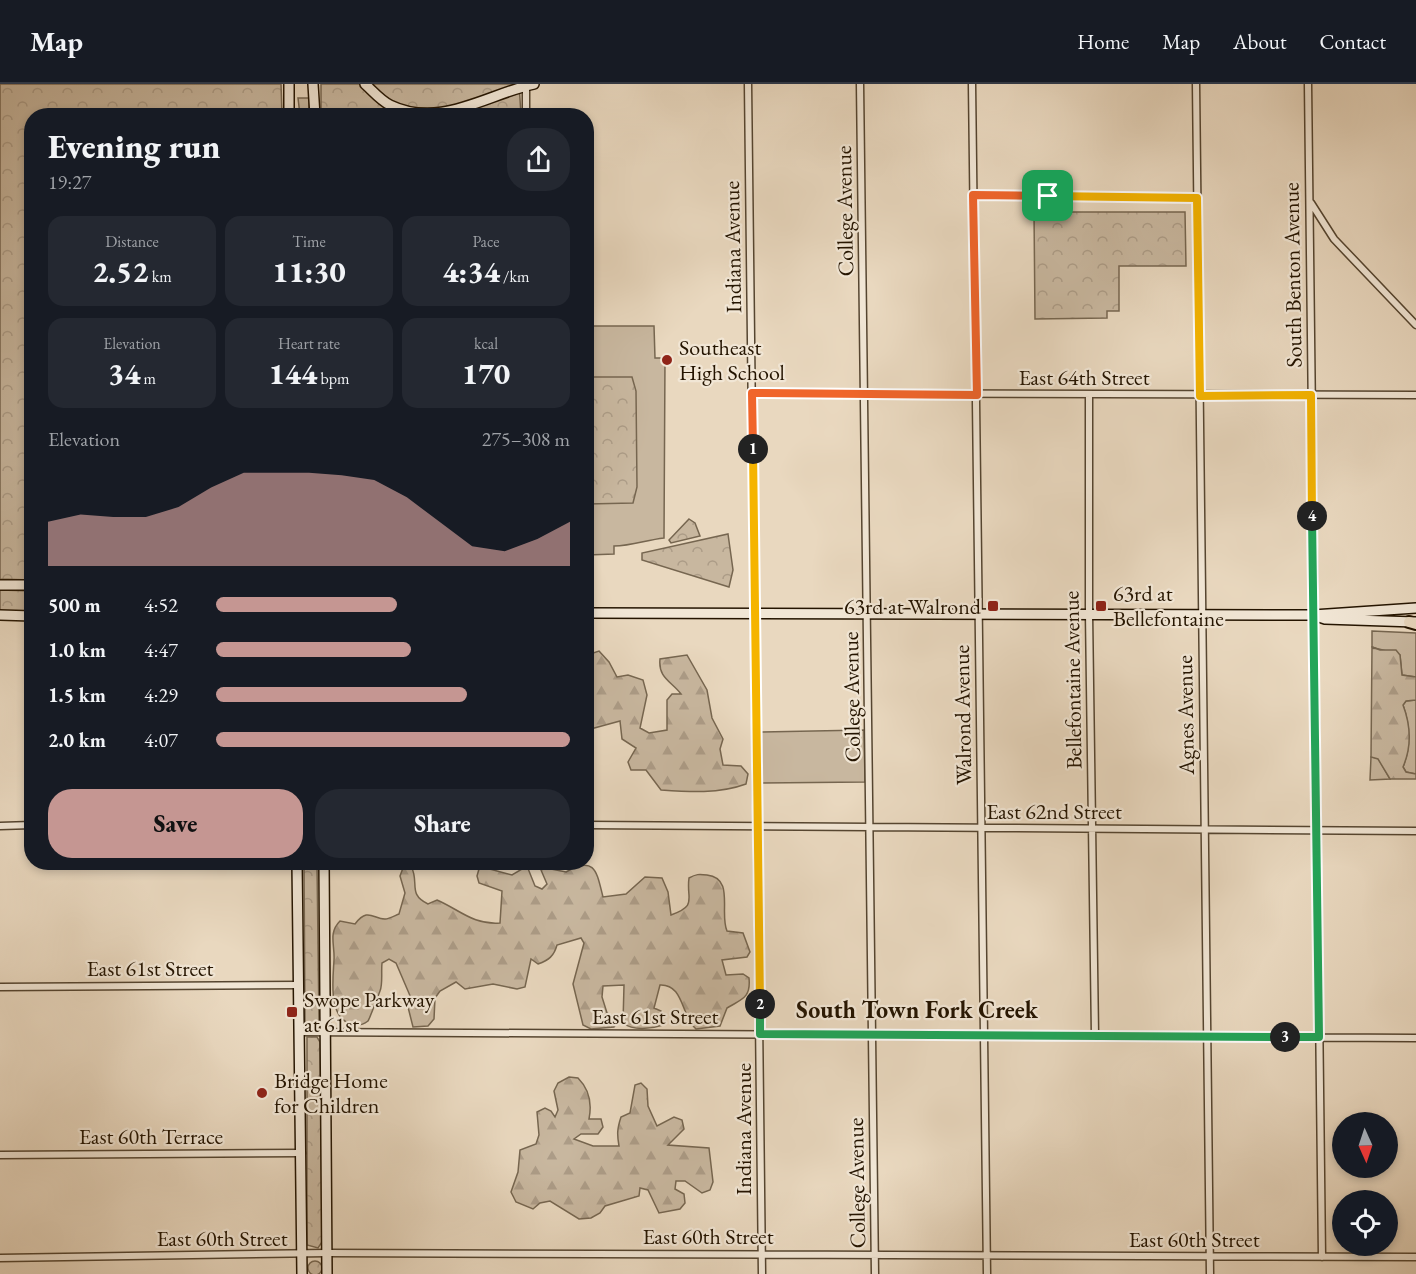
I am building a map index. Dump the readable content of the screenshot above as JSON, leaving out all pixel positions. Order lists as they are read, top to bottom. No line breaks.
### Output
{"streets":{"street":["College Avenue","Indiana Avenue","South Benton Avenue","East 64th Street","Bellefontaine Avenue","Walrond Avenue","Agnes Avenue","East 62nd Street","East 61st Street","East 60th Terrace","East 60th Street"]},"crossings":[["College Avenue","East 64th Street"],["College Avenue","East 62nd Street"],["College Avenue","East 61st Street"],["College Avenue","East 60th Street"],["Indiana Avenue","East 64th Street"],["Indiana Avenue","East 62nd Street"],["Indiana Avenue","East 61st Street"],["Indiana Avenue","East 60th Street"],["South Benton Avenue","East 64th Street"],["South Benton Avenue","East 62nd Street"],["South Benton Avenue","East 61st Street"],["South Benton Avenue","East 60th Street"],["East 64th Street","Bellefontaine Avenue"],["East 64th Street","Walrond Avenue"],["East 64th Street","Agnes Avenue"],["Bellefontaine Avenue","East 62nd Street"],["Bellefontaine Avenue","East 61st Street"],["Walrond Avenue","East 62nd Street"],["Walrond Avenue","East 61st Street"],["Walrond Avenue","East 60th Street"],["Agnes Avenue","East 62nd Street"],["Agnes Avenue","East 61st Street"],["Agnes Avenue","East 60th Street"]],"districts":["South Town Fork Creek"],"places":{"other":["Southeast High School","Bridge Home for Children"],"transit":["63rd at Walrond","63rd at Bellefontaine","Swope Parkway at 61st"]},"north":"bottom","page":{"header":"Map","nav":["Home","Map","About","Contact"],"heading":["Evening run","19:27"],"stats":[["Distance","2.52 km"],["Time","11:30"],["Pace","4:34 /km"],["Elevation","34 m"],["Heart rate","144 bpm"],["kcal","170"]],"chart":["Elevation","275–308 m"],"pins":["1","4","2","3"],"list":[{"name":"500 m","note":"4:52"},{"name":"1.0 km","note":"4:47"},{"name":"1.5 km","note":"4:29"},{"name":"2.0 km","note":"4:07"}],"buttons":["Save","Share"]}}
